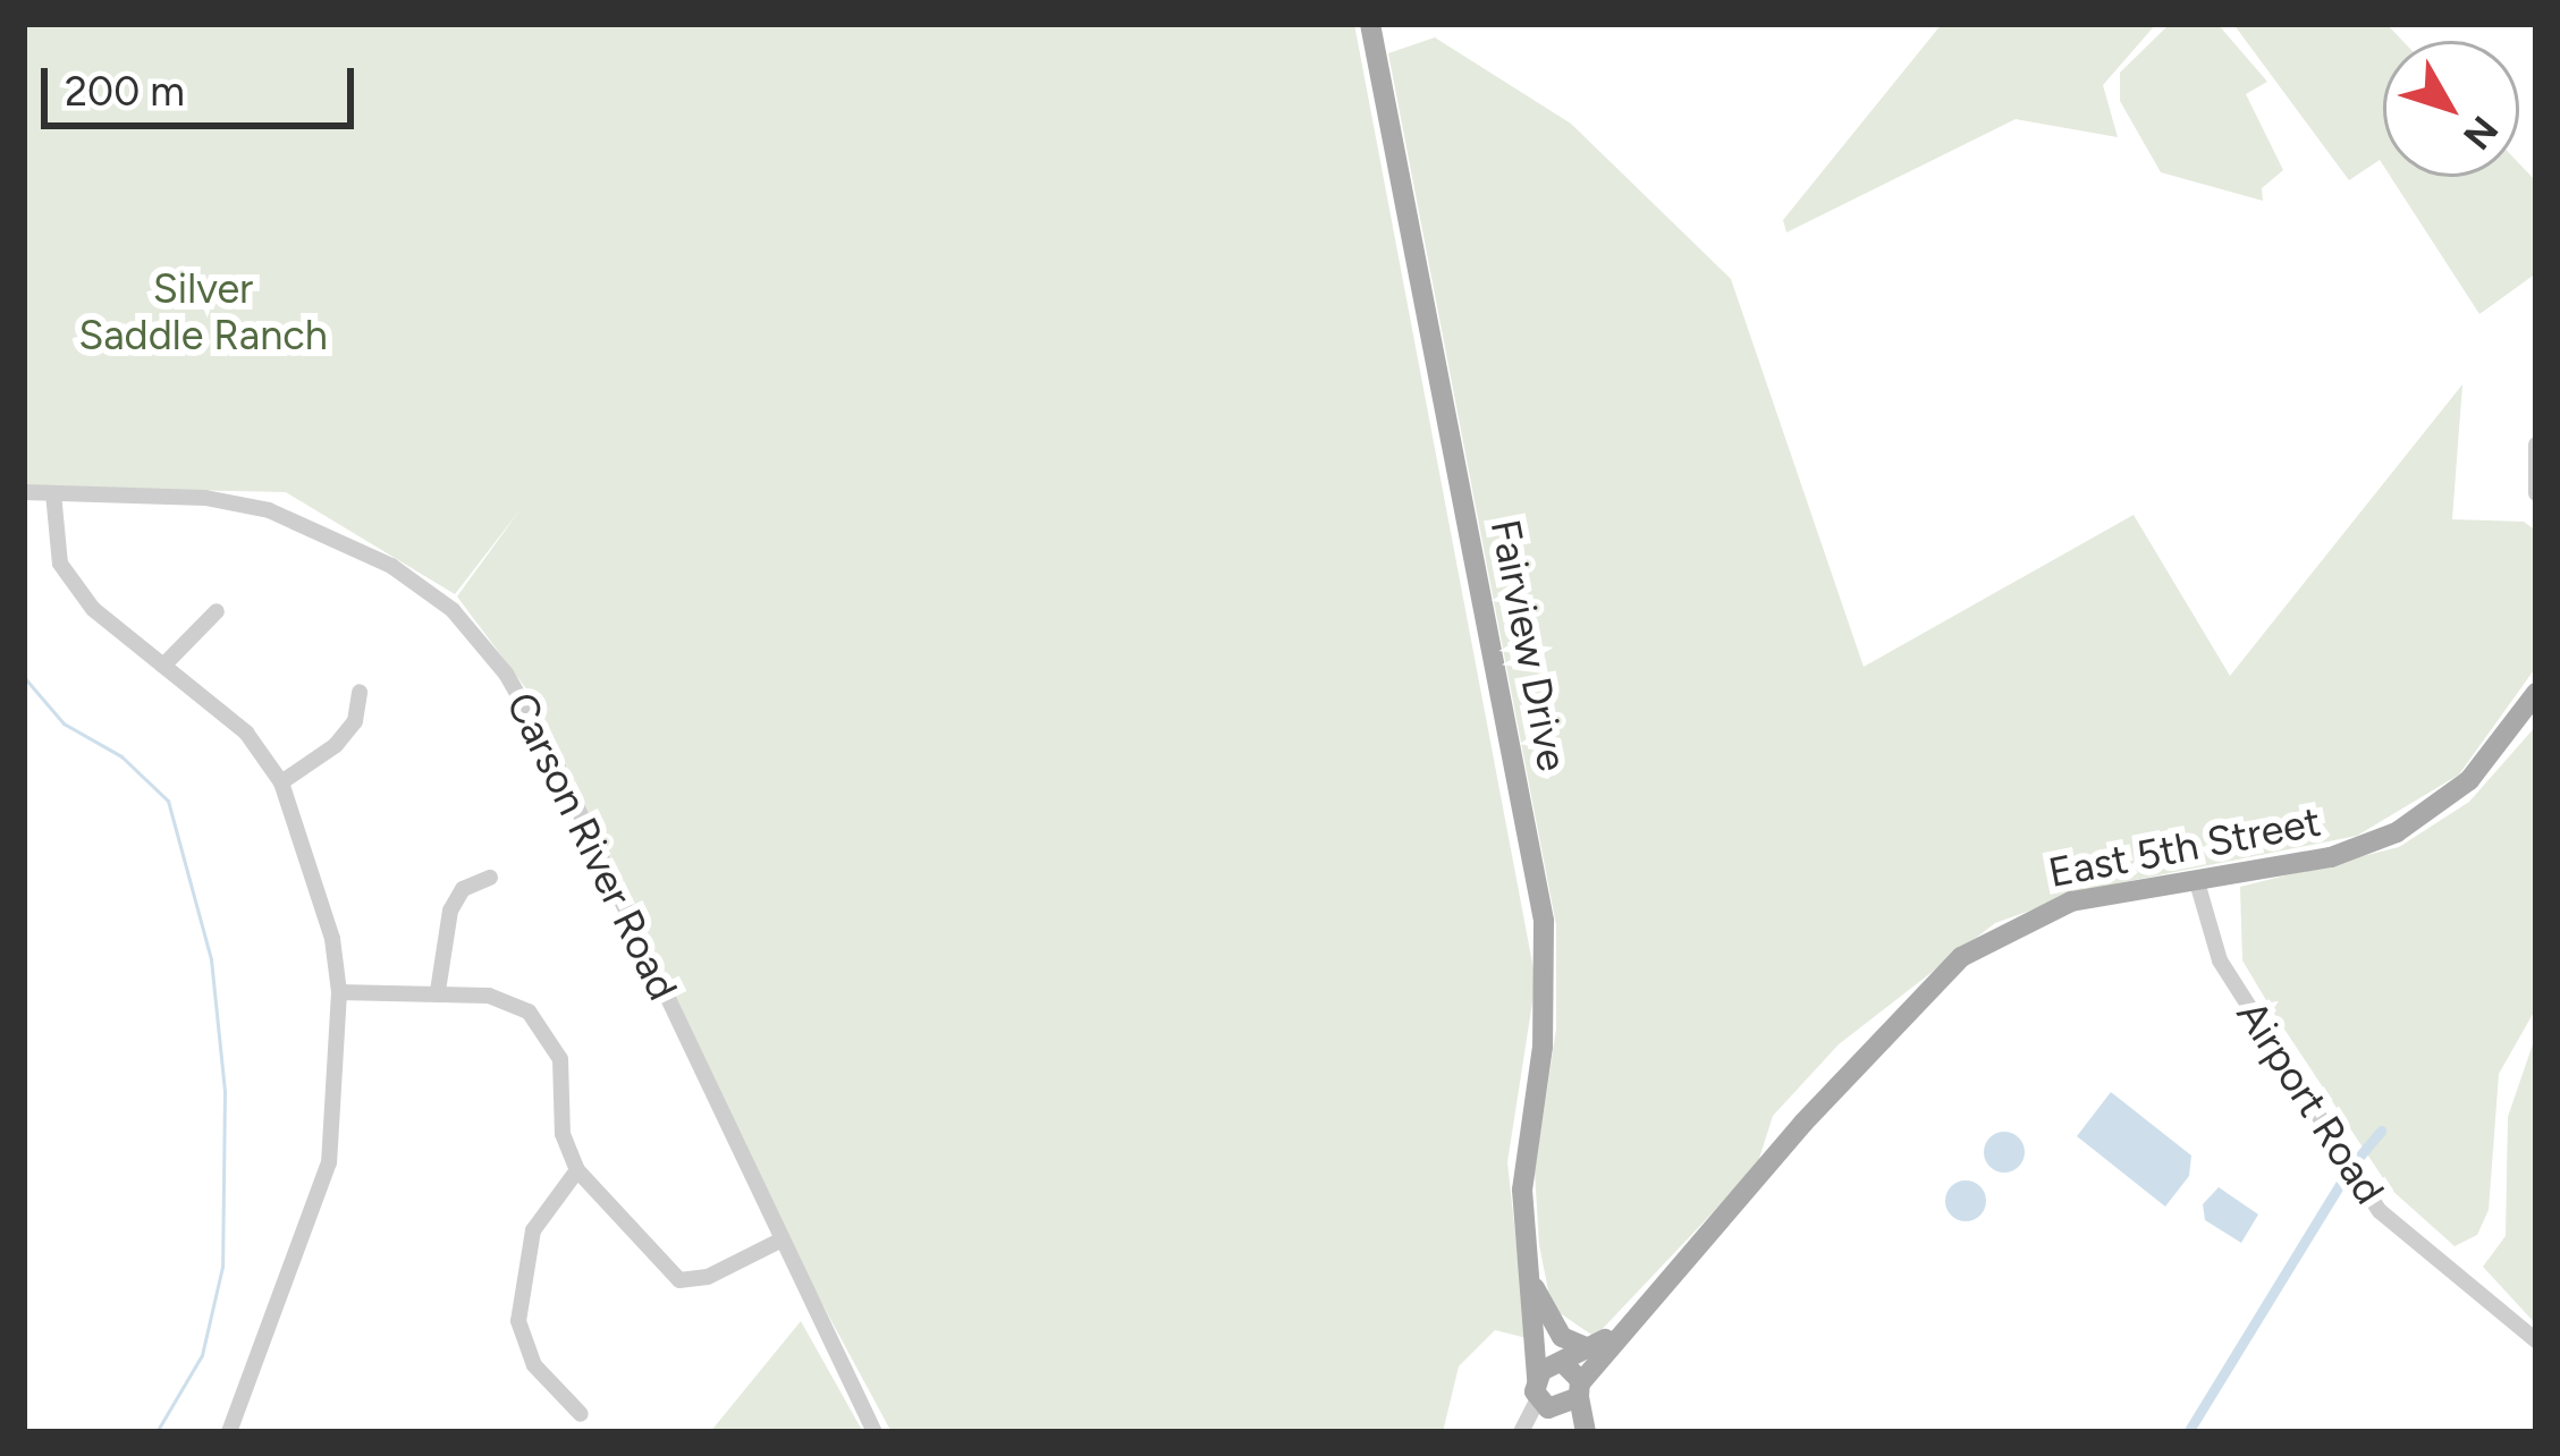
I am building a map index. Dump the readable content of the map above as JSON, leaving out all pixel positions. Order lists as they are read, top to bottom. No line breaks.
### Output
{"streets":{"main road":["Fairview Drive","East 5th Street"],"street":["Carson River Road","Airport Road"]},"crossings":[["Fairview Drive","East 5th Street"],["East 5th Street","Airport Road"]],"parks":["Silver Saddle Ranch"],"scale_bar":"200 m","north":"bottom right"}
